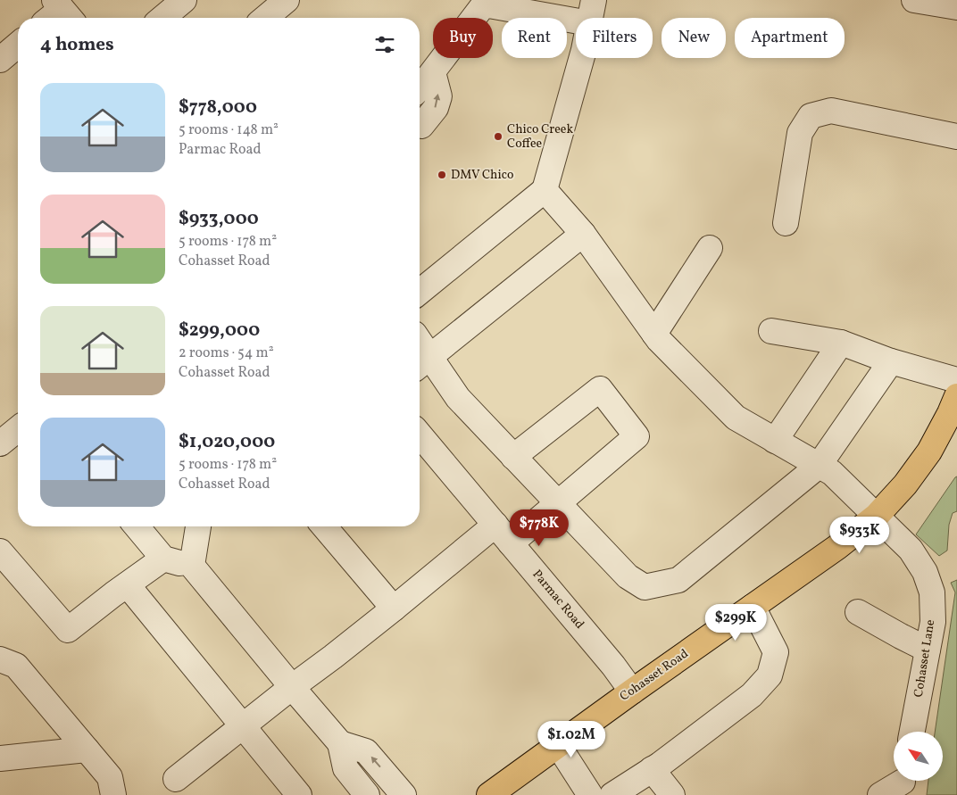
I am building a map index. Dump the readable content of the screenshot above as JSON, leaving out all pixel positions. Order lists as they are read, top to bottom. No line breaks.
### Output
{"streets":{"main road":["Cohasset Road"],"street":["Parmac Road","Cohasset Lane"]},"crossings":[["Parmac Road","Cohasset Road"],["Cohasset Lane","Cohasset Road"]],"places":["Chico Creek Coffee","DMV Chico"],"north":"top left","page":{"chip":["Buy","Rent","Filters","New","Apartment"],"heading":"4 homes","list":[{"name":"$778,000","note":"5 rooms · 148 m² · Parmac Road"},{"name":"$933,000","note":"5 rooms · 178 m² · Cohasset Road"},{"name":"$299,000","note":"2 rooms · 54 m² · Cohasset Road"},{"name":"$1,020,000","note":"5 rooms · 178 m² · Cohasset Road"}],"price":["$778K","$933K","$299K","$1.02M"]}}
